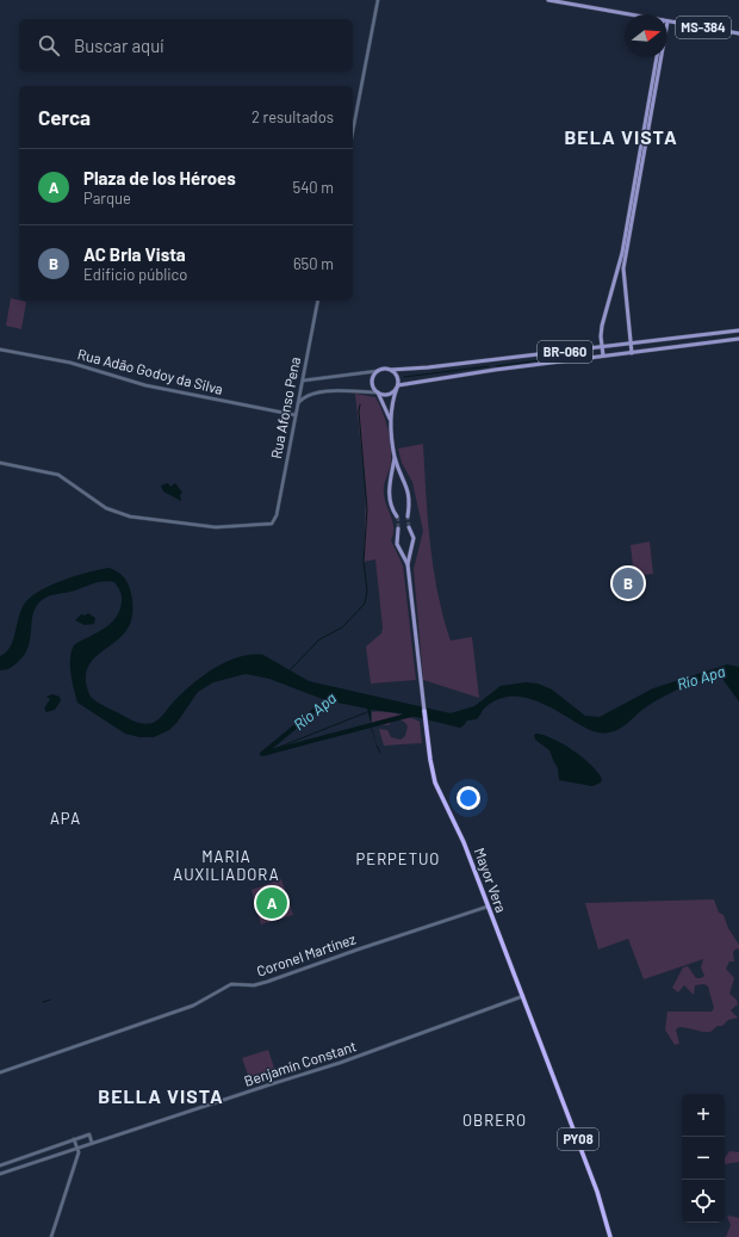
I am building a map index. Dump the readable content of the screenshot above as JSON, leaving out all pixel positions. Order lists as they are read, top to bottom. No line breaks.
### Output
{"streets":{"highway":["Mayor Vera","PY08"],"main road":["MS-384","BR-060"],"street":["Rua Adão Godoy da Silva","Rua Afonso Pena","Coronel Martínez","Benjamín Constant"]},"crossings":[["Rua Adão Godoy da Silva","Rua Afonso Pena"],["Mayor Vera","Coronel Martínez"],["Mayor Vera","Benjamín Constant"]],"districts":["BELA VISTA","APA","MARIA AUXILIADORA","PERPETUO","BELLA VISTA","OBRERO"],"water":["Río Apa"],"north":"right","page":{"search":"Buscar aquí","heading":["Cerca","2 resultados"],"list":[{"mark":"A","name":"Plaza de los Héroes","note":"Parque","value":"540 m"},{"mark":"B","name":"AC Brla Vista","note":"Edificio público","value":"650 m"}],"pins":["B","A"],"map_buttons":["+","−"]}}
